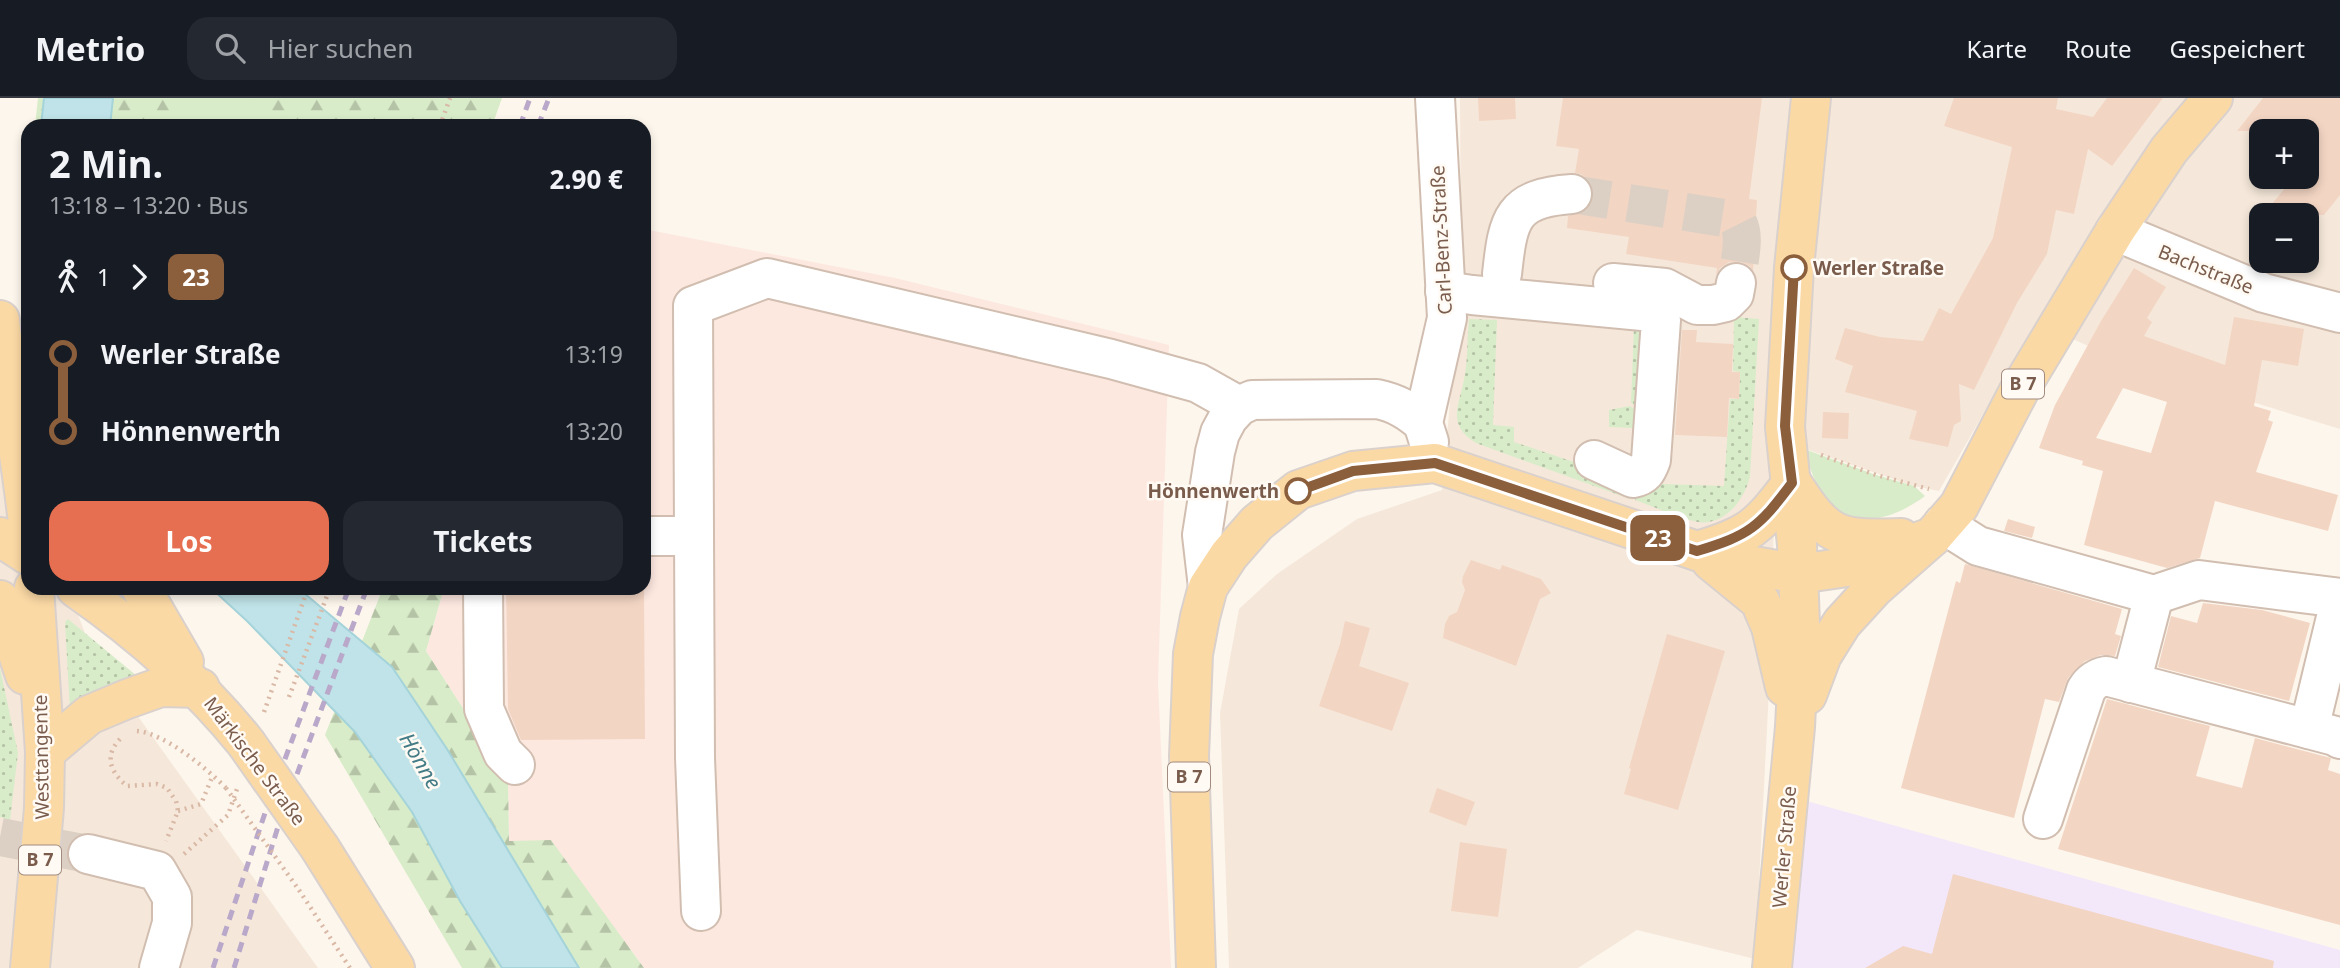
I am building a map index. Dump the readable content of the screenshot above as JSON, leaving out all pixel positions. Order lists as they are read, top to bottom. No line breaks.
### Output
{"streets":{"main road":["B 7","Westtangente","Märkische Straße","Werler Straße"],"street":["Carl-Benz-Straße","Bachstraße"]},"crossings":[["Carl-Benz-Straße","B 7"],["Bachstraße","Werler Straße"],["B 7","Werler Straße"]],"water":["Hönne"],"places":["Werler Straße","Hönnenwerth"],"lines":["bus line 23"],"page":{"header":"Metrio","search":"Hier suchen","nav":["Karte","Route","Gespeichert"],"on_map":"23","map_buttons":["+","−"],"heading":["2 Min.","13:18 – 13:20 · Bus","2.90 €"],"legs":["1","23"],"list":[{"name":"Werler Straße","value":"13:19"},{"name":"Hönnenwerth","value":"13:20"}],"buttons":["Los","Tickets"]}}
